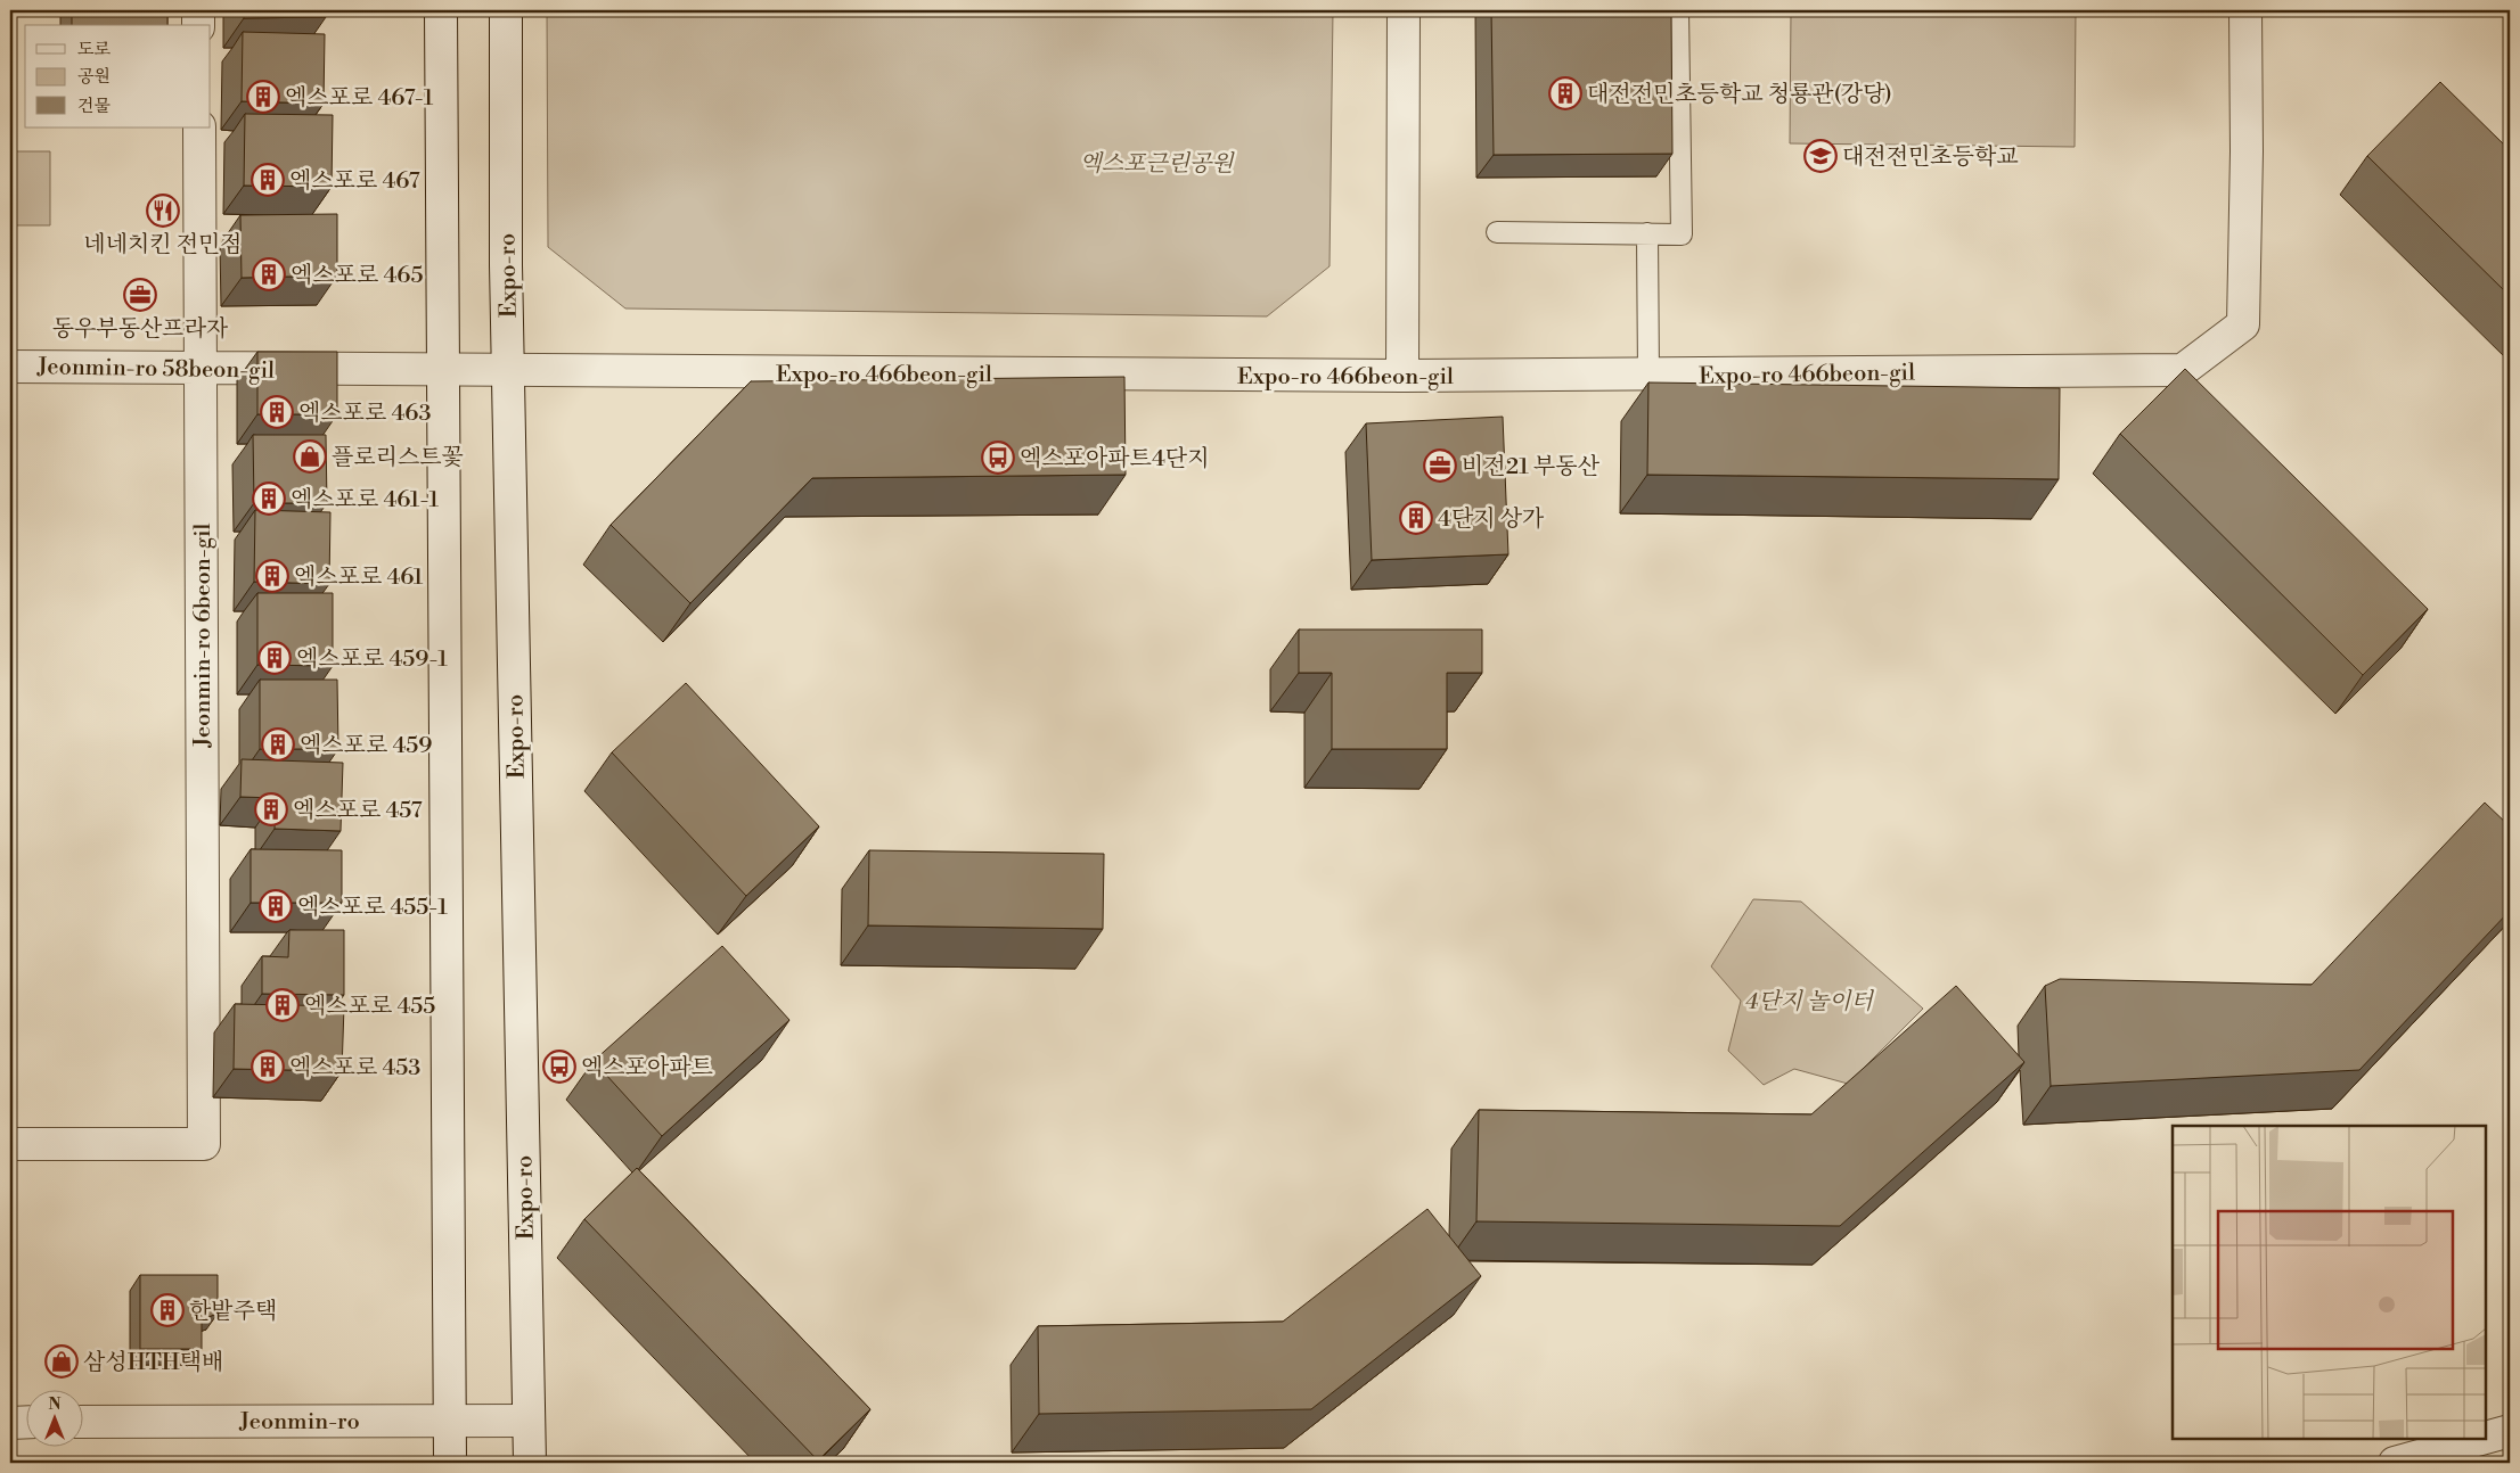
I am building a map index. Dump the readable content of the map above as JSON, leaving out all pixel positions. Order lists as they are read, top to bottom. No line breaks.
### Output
{"streets":{"street":["Expo-ro","Jeonmin-ro 58beon-gil","Expo-ro 466beon-gil","Jeonmin-ro 6beon-gil","Jeonmin-ro"]},"crossings":[["Expo-ro","Jeonmin-ro 58beon-gil"],["Expo-ro","Expo-ro 466beon-gil"],["Expo-ro","Jeonmin-ro"],["Jeonmin-ro 58beon-gil","Expo-ro 466beon-gil"],["Jeonmin-ro 58beon-gil","Jeonmin-ro 6beon-gil"]],"parks":["엑스포근린공원","4단지 놀이터"],"places":{"building":["대전전민초등학교 청룡관(강당)","엑스포로 467-1","엑스포로 467","엑스포로 465","엑스포로 463","엑스포로 461-1","4단지 상가","엑스포로 461","엑스포로 459-1","엑스포로 459","엑스포로 457","엑스포로 455-1","엑스포로 455","엑스포로 453","한밭주택"],"school or university":["대전전민초등학교"],"restaurant":["네네치킨 전민점"],"office":["동우부동산프라자","비전21 부동산"],"shop":["플로리스트꽃","삼성HTH택배"],"bus stop":["엑스포아파트4단지","엑스포아파트"]},"legend":["도로","공원","건물"],"north":"top"}
